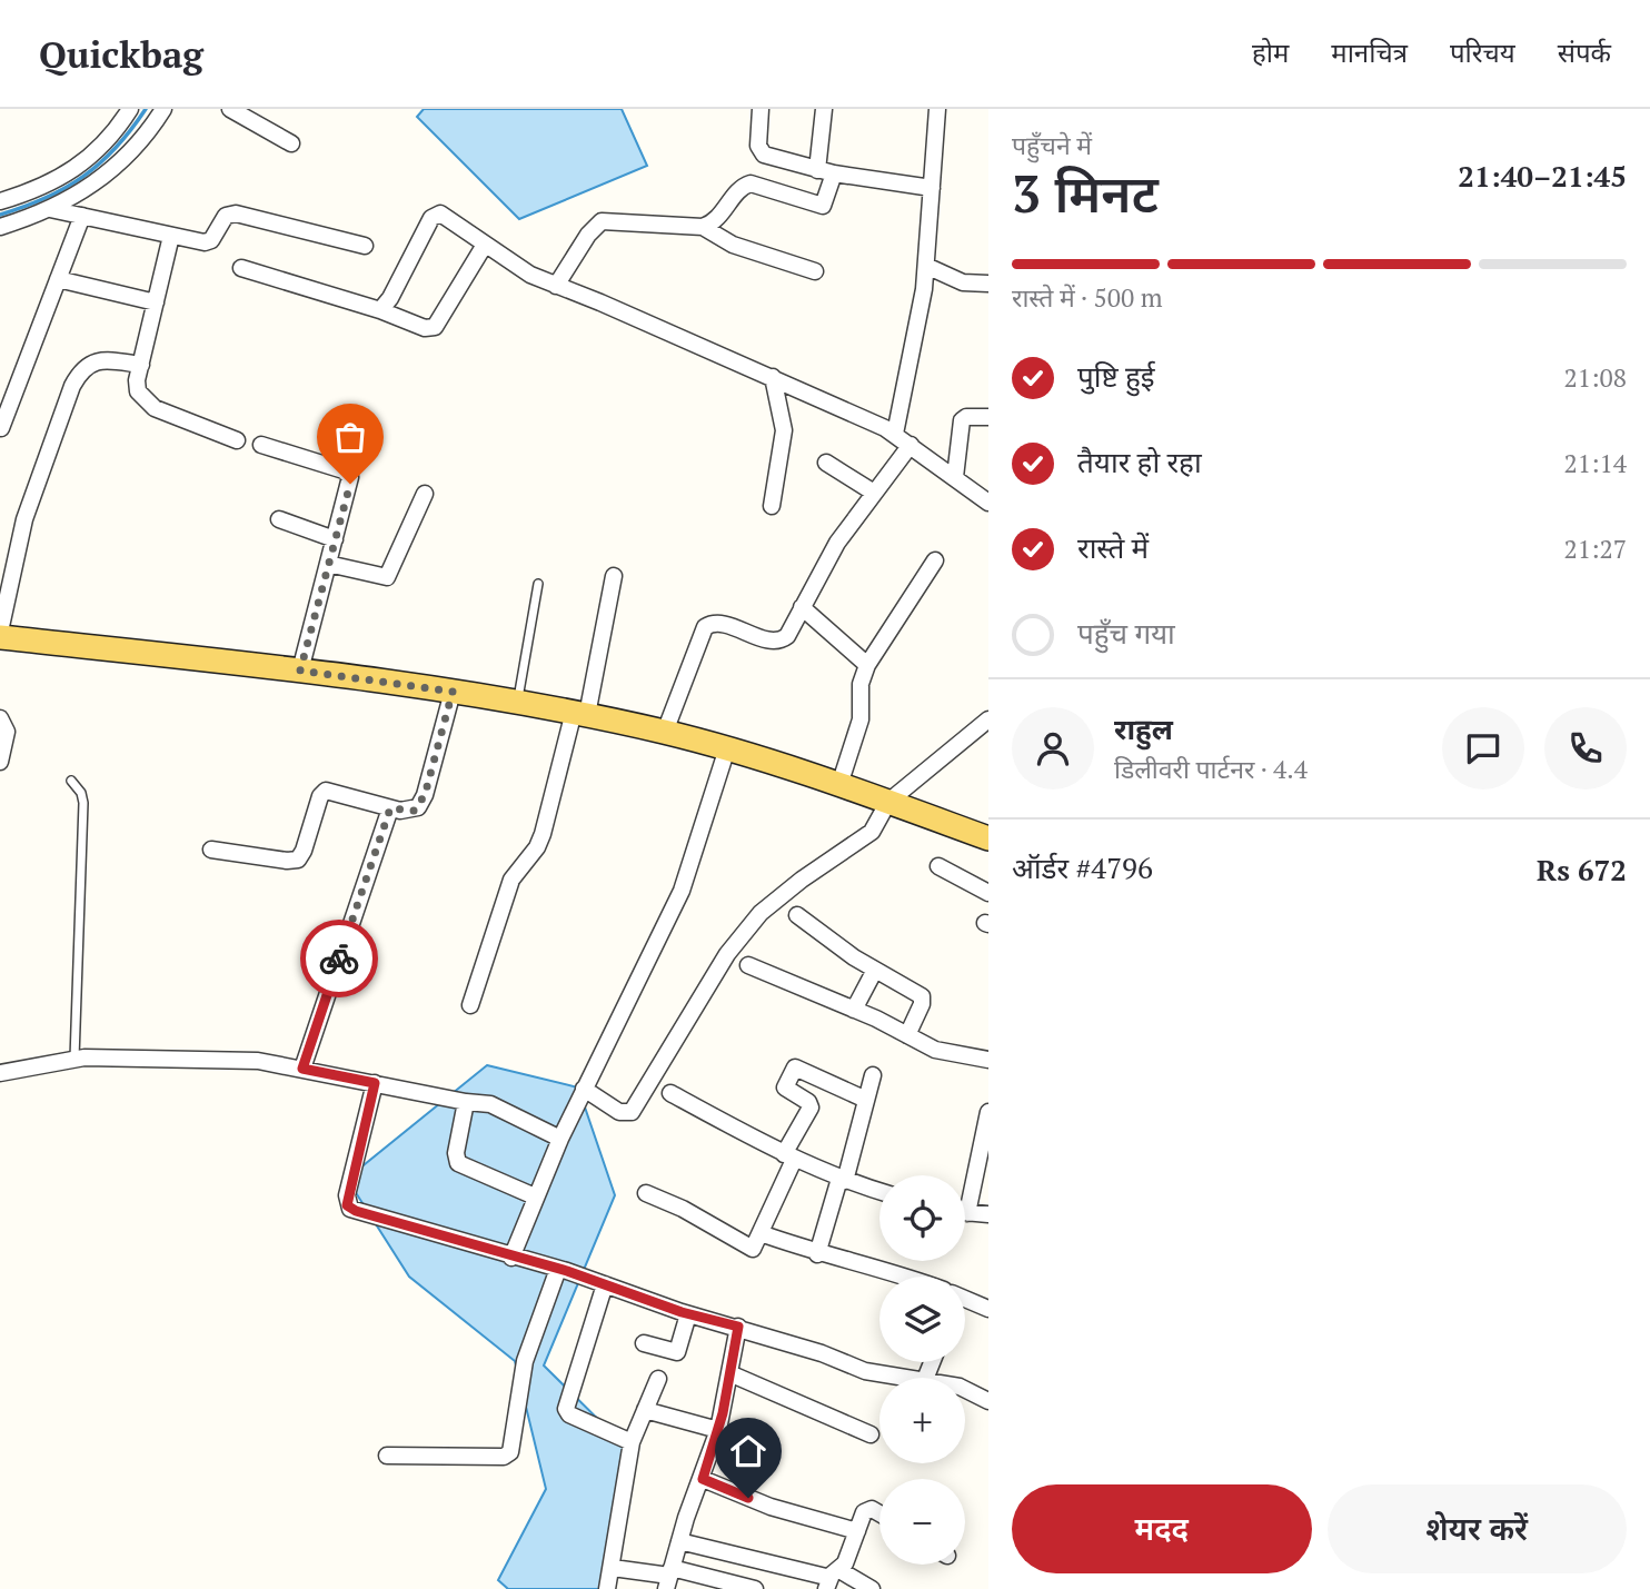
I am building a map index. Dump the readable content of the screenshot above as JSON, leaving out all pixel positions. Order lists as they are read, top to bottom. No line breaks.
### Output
{"page":{"header":"Quickbag","nav":["होम","मानचित्र","परिचय","संपर्क"],"heading":["3 मिनट","पहुँचने में","21:40–21:45"],"panel":["राहुल","डिलीवरी पार्टनर · 4.4","ऑर्डर #4796","Rs 672"],"bar":"रास्ते में · 500 m","list":[["पुष्टि हुई","21:08"],["तैयार हो रहा","21:14"],["रास्ते में","21:27"],"पहुँच गया"],"map_buttons":["+","−"],"buttons":["मदद","शेयर करें"]}}
